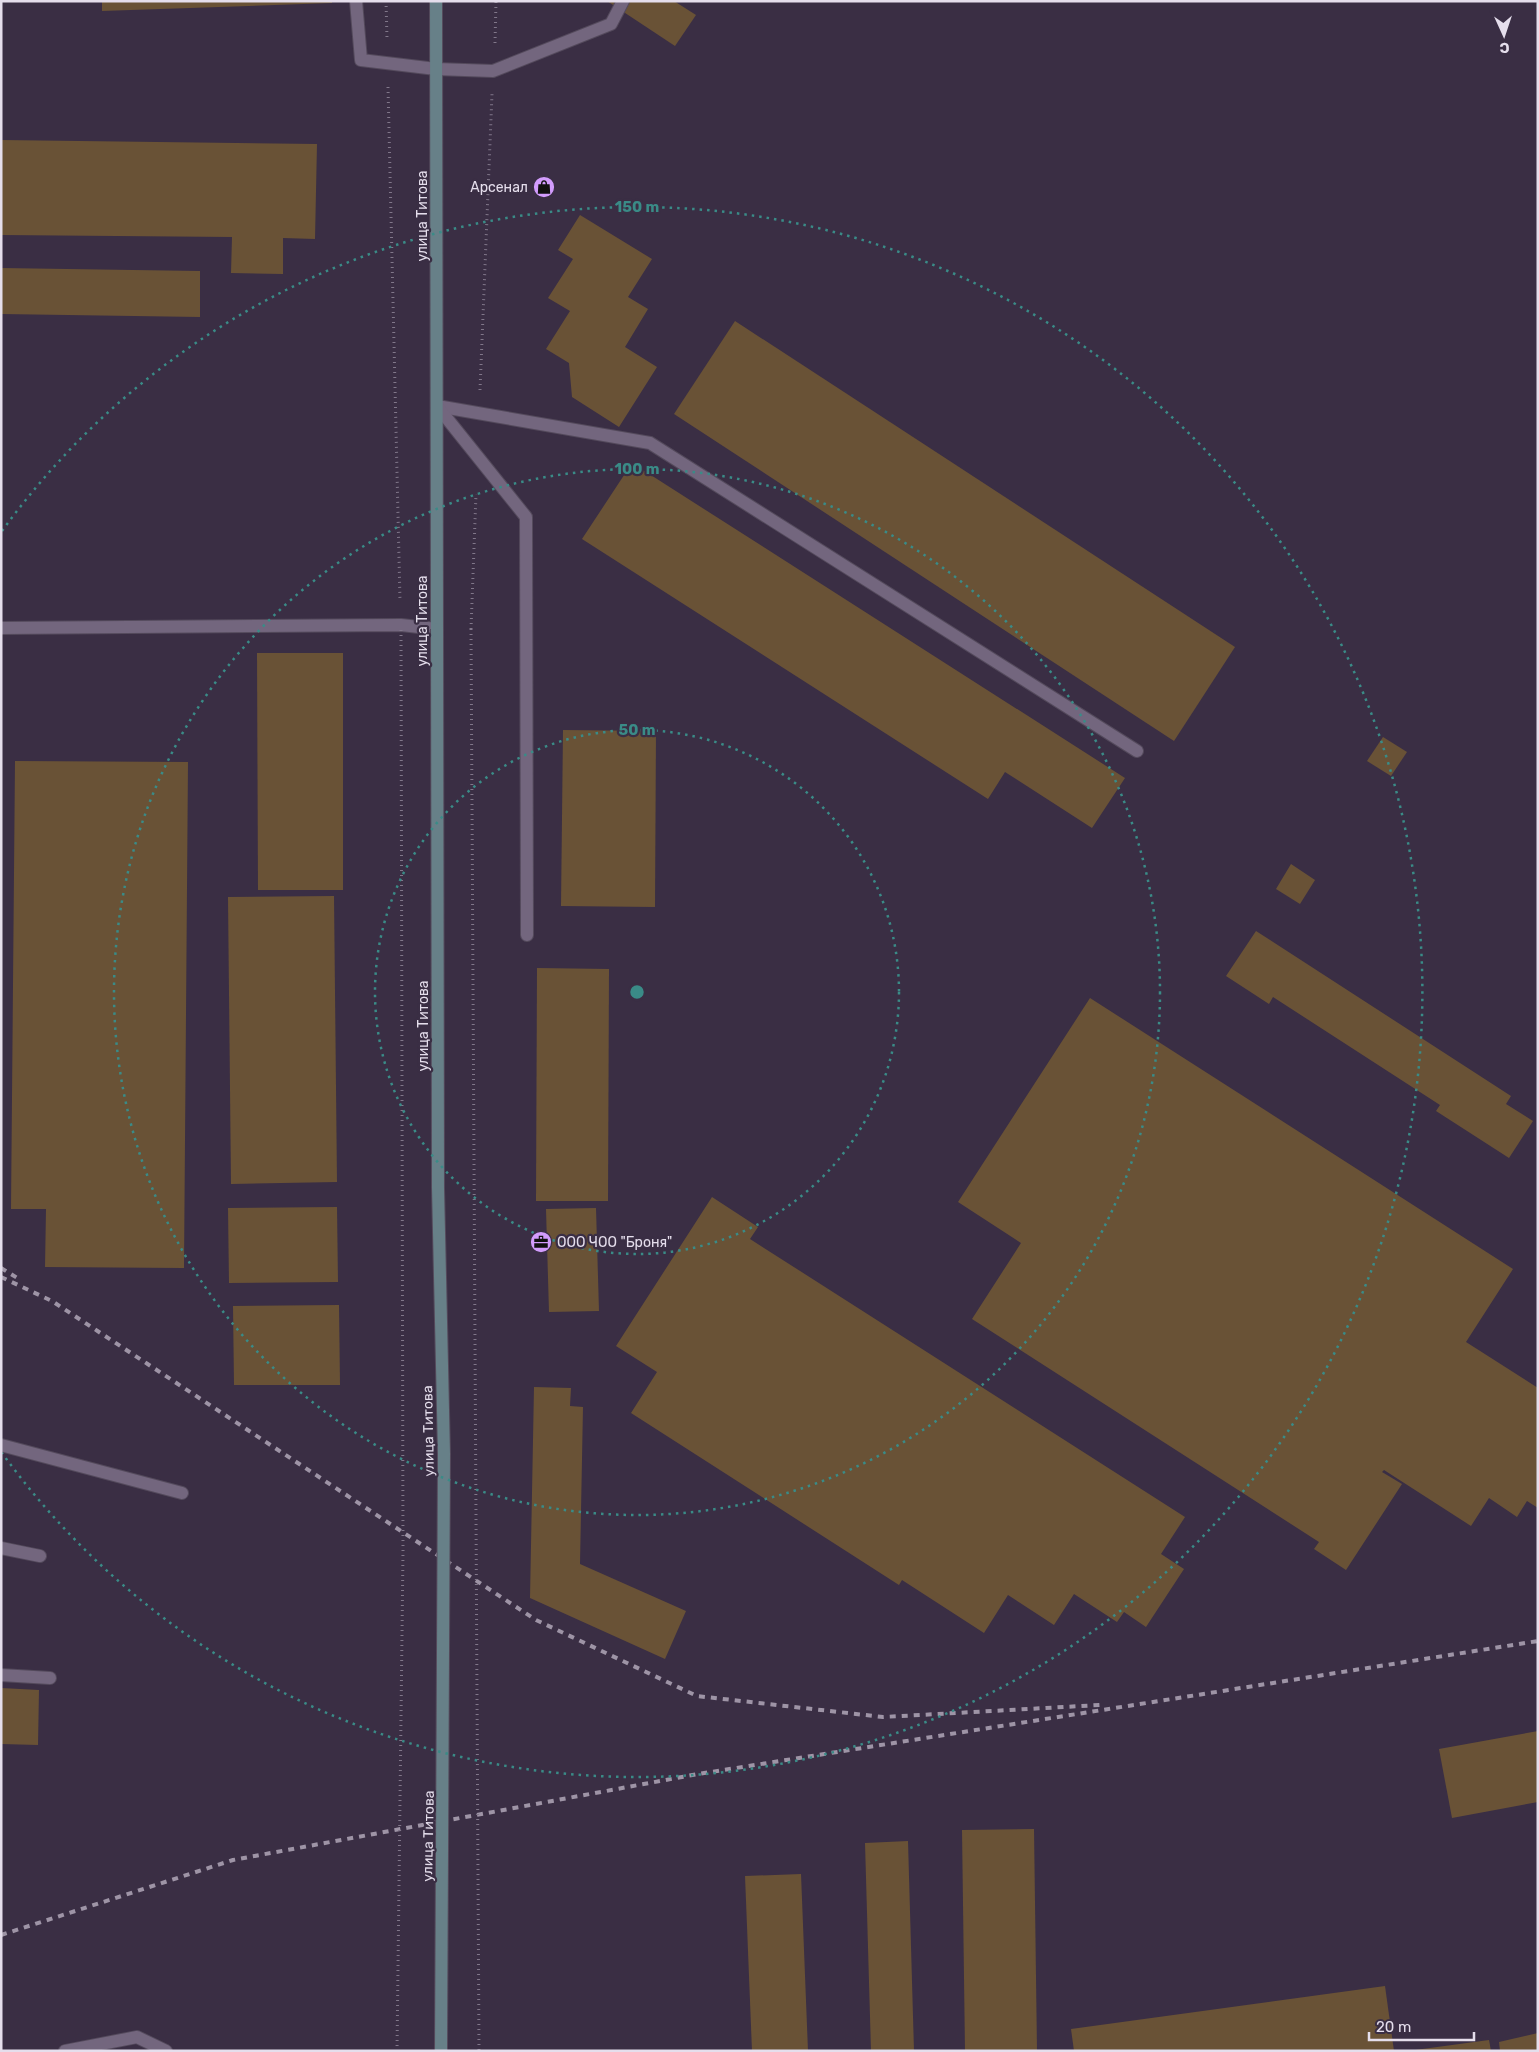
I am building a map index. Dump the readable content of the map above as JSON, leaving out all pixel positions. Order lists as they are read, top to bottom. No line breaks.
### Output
{"streets":{"main road":["улица Титова"]},"places":{"shop":["Арсенал"],"office":["ООО ЧОО \"Броня\""]},"scale_bar":"20 m","north":"bottom","rings":["150 m","100 m","50 m"]}
